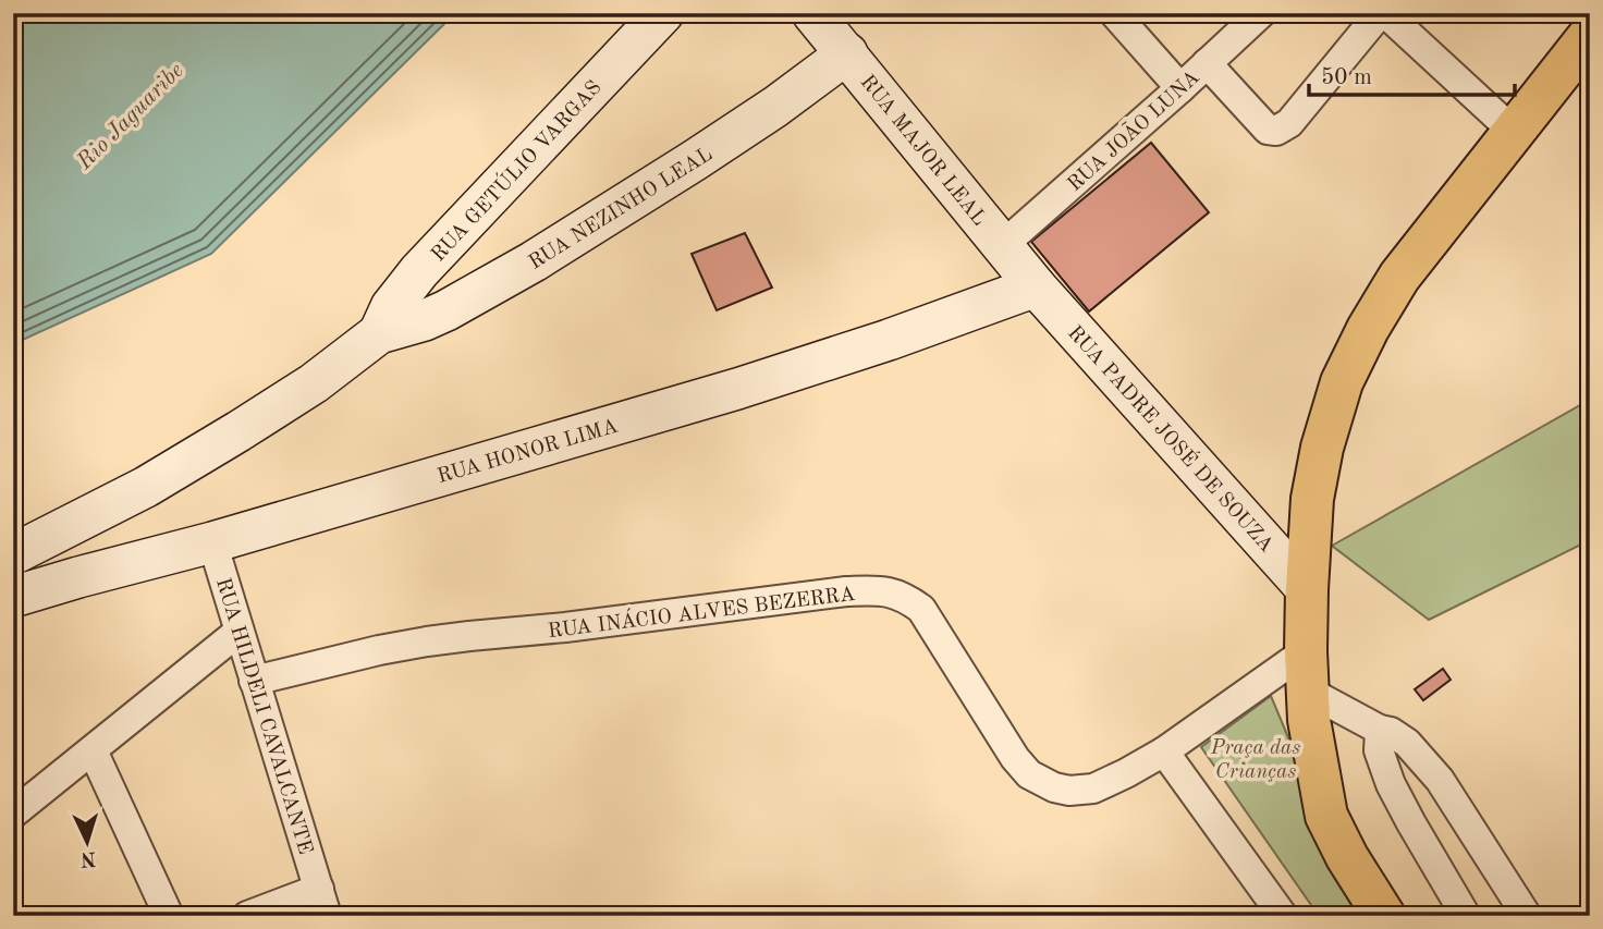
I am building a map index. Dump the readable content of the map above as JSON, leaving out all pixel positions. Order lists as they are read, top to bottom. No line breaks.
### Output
{"streets":{"main road":["RUA MAJOR LEAL","RUA GETÚLIO VARGAS","RUA NEZINHO LEAL","RUA PADRE JOSÉ DE SOUZA","RUA HONOR LIMA"],"street":["RUA JOÃO LUNA","RUA INÁCIO ALVES BEZERRA","RUA HILDELI CAVALCANTE"]},"crossings":[["RUA JOÃO LUNA","RUA MAJOR LEAL"],["RUA MAJOR LEAL","RUA NEZINHO LEAL"],["RUA MAJOR LEAL","RUA PADRE JOSÉ DE SOUZA"],["RUA MAJOR LEAL","RUA HONOR LIMA"],["RUA GETÚLIO VARGAS","RUA NEZINHO LEAL"],["RUA PADRE JOSÉ DE SOUZA","RUA HONOR LIMA"],["RUA HONOR LIMA","RUA HILDELI CAVALCANTE"],["RUA INÁCIO ALVES BEZERRA","RUA HILDELI CAVALCANTE"]],"water":["Rio Jaguaribe"],"parks":["Praça das Crianças"],"scale_bar":"50 m","north":"bottom"}
